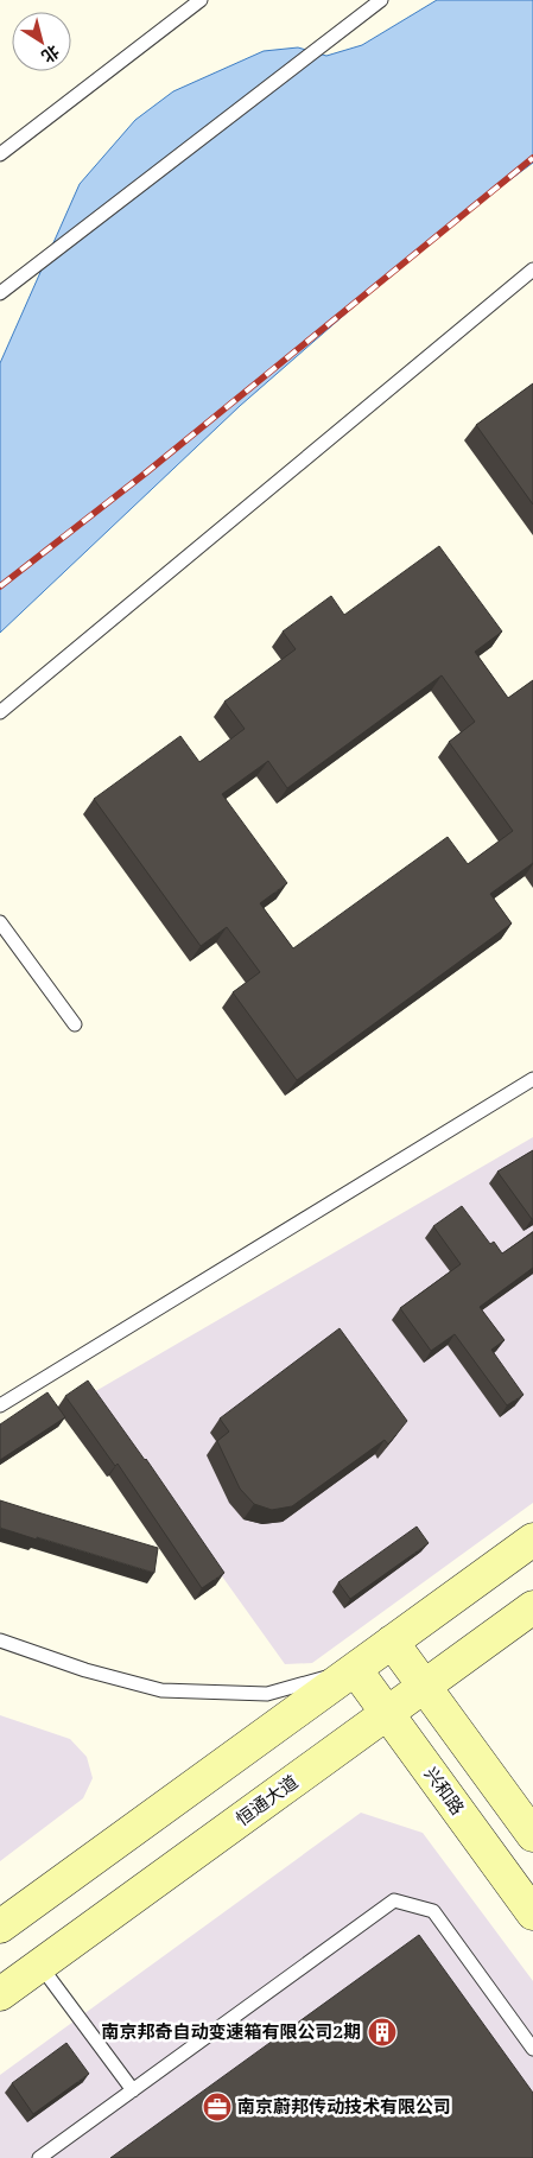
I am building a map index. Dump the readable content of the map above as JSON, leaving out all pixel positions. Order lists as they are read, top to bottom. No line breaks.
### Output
{"streets":{"main road":["兴和路","恒通大道"]},"crossings":[["兴和路","恒通大道"]],"places":{"building":["南京邦奇自动变速箱有限公司2期"],"office":["南京蔚邦传动技术有限公司"]},"north":"bottom right"}
